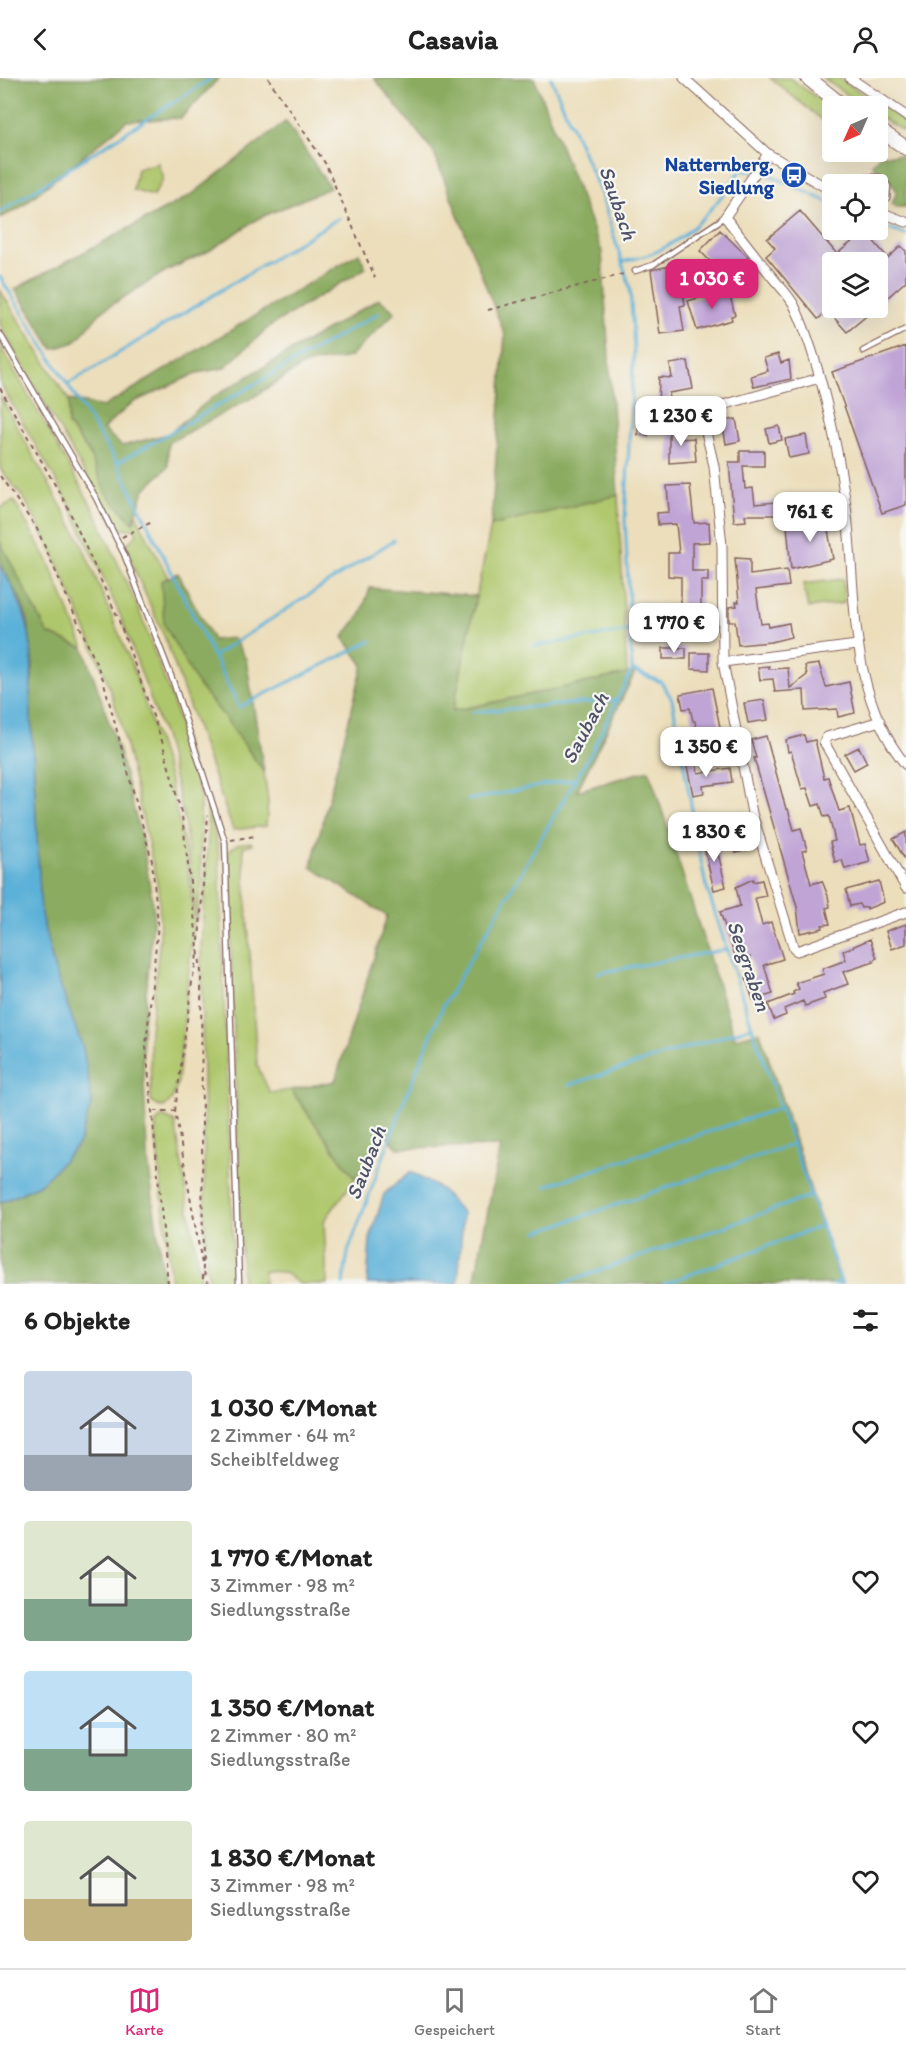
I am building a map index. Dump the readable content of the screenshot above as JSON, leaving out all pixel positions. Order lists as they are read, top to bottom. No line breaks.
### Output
{"water":["Saubach","Seegraben"],"places":{"bus stop":["Natternberg, Siedlung"]},"north":"bottom left","page":{"header":"Casavia","price":["1 030 €","1 230 €","761 €","1 770 €","1 350 €","1 830 €"],"heading":"6 Objekte","list":[{"name":"1 030 €/Monat","note":"2 Zimmer · 64 m² · Scheiblfeldweg"},{"name":"1 770 €/Monat","note":"3 Zimmer · 98 m² · Siedlungsstraße"},{"name":"1 350 €/Monat","note":"2 Zimmer · 80 m² · Siedlungsstraße"},{"name":"1 830 €/Monat","note":"3 Zimmer · 98 m² · Siedlungsstraße"}],"tabs":["Karte","Gespeichert","Start"]}}
